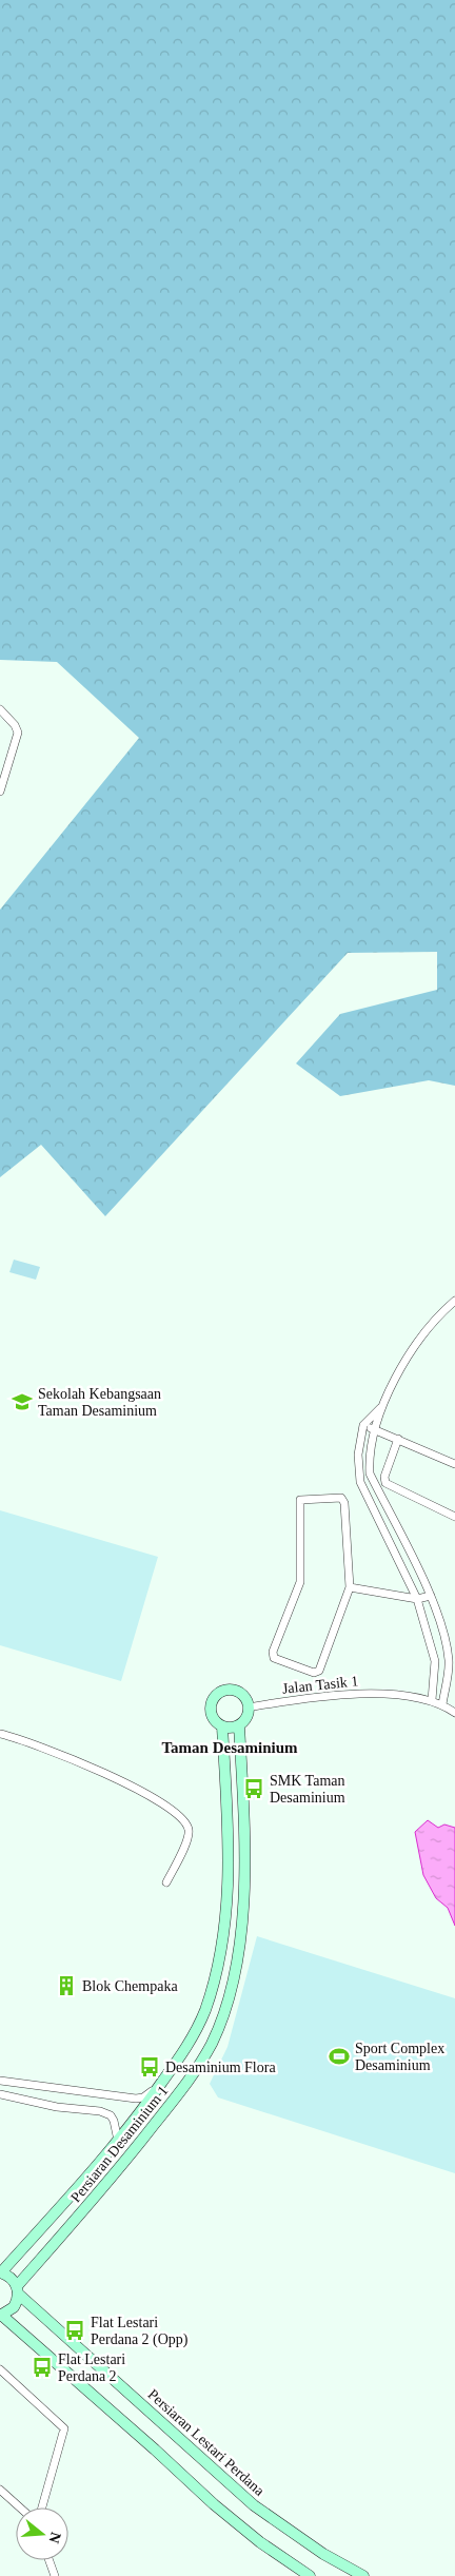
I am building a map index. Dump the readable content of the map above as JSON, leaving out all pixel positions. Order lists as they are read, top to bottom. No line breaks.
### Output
{"streets":{"street":["Jalan Tasik 1","Persiaran Desaminium 1","Persiaran Lestari Perdana"]},"crossings":[["Jalan Tasik 1","Persiaran Desaminium 1"],["Persiaran Desaminium 1","Persiaran Lestari Perdana"]],"districts":["Taman Desaminium"],"places":{"school or university":["Sekolah Kebangsaan Taman Desaminium"],"bus stop":["SMK Taman Desaminium","Desaminium Flora","Flat Lestari Perdana 2 (Opp)","Flat Lestari Perdana 2"],"building":["Blok Chempaka"],"sports":["Sport Complex Desaminium"]},"north":"right"}
